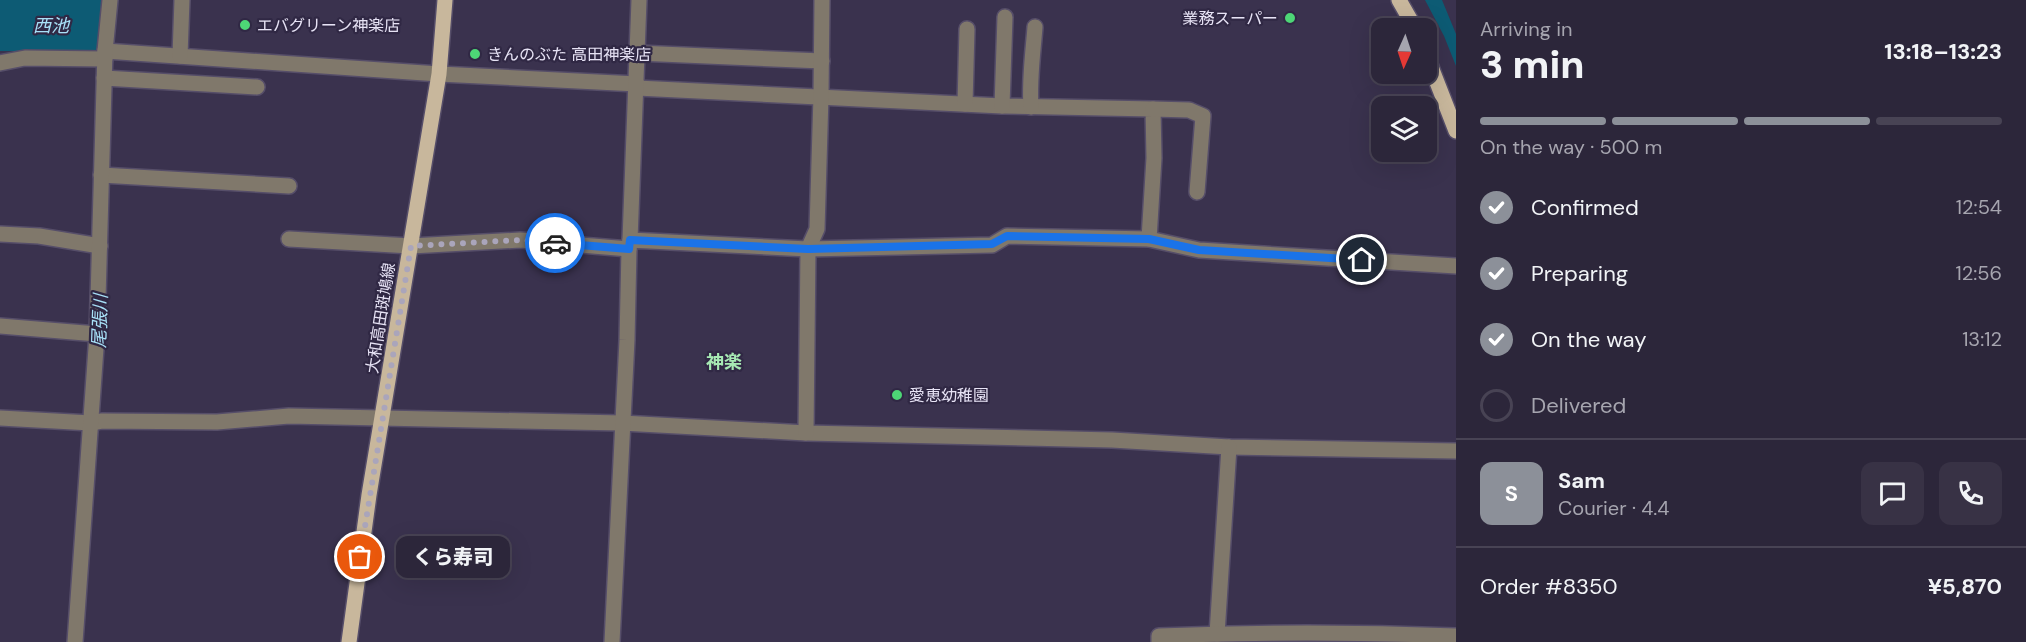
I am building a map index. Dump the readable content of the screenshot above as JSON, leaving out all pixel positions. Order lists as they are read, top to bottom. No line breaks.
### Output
{"streets":{"main road":["大和高田斑鳩線"]},"districts":["神楽"],"water":["西池","尾張川"],"places":["業務スーパー","エバグリーン神楽店","きんのぶた 高田神楽店","愛恵幼稚園","くら寿司"],"north":"bottom","page":{"heading":["3 min","Arriving in","13:18–13:23"],"panel":["Sam","Courier · 4.4","Order #8350","¥5,870"],"bar":"On the way · 500 m","list":[["Confirmed","12:54"],["Preparing","12:56"],["On the way","13:12"],"Delivered"],"round":"S","bubble":"くら寿司"}}
